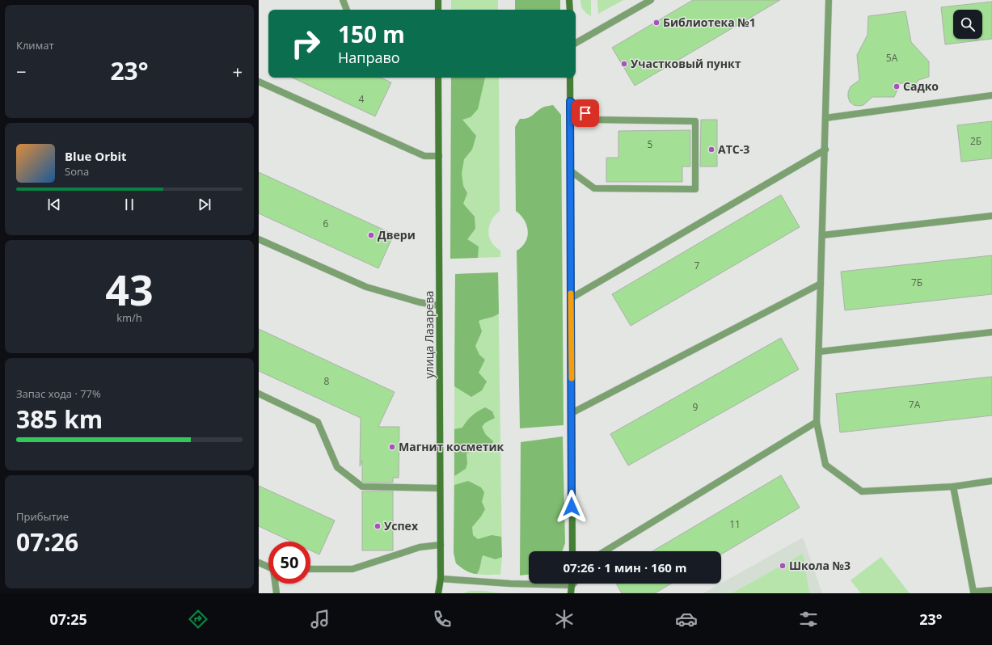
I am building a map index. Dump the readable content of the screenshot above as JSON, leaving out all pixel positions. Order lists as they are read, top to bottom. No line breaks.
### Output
{"streets":{"main road":["улица Лазарева"]},"places":["Библиотека №1","Участковый пункт","Садко","АТС-3","Двери","Магнит косметик","Успех","Школа №3"],"house_numbers":["5А","4","2Б","5","6","7","7Б","8","7А","9","11"],"page":{"tile":["Климат",["43","km/h"],["Запас хода · 77%","385 km"],["Прибытие","07:26"]],"turn":["150 m","Направо"],"heat":["−","23°","+"],"song":["Blue Orbit","Sona"],"limit":"50","trip":"07:26 · 1 мин · 160 m","tabs":["07:25","23°"]}}
